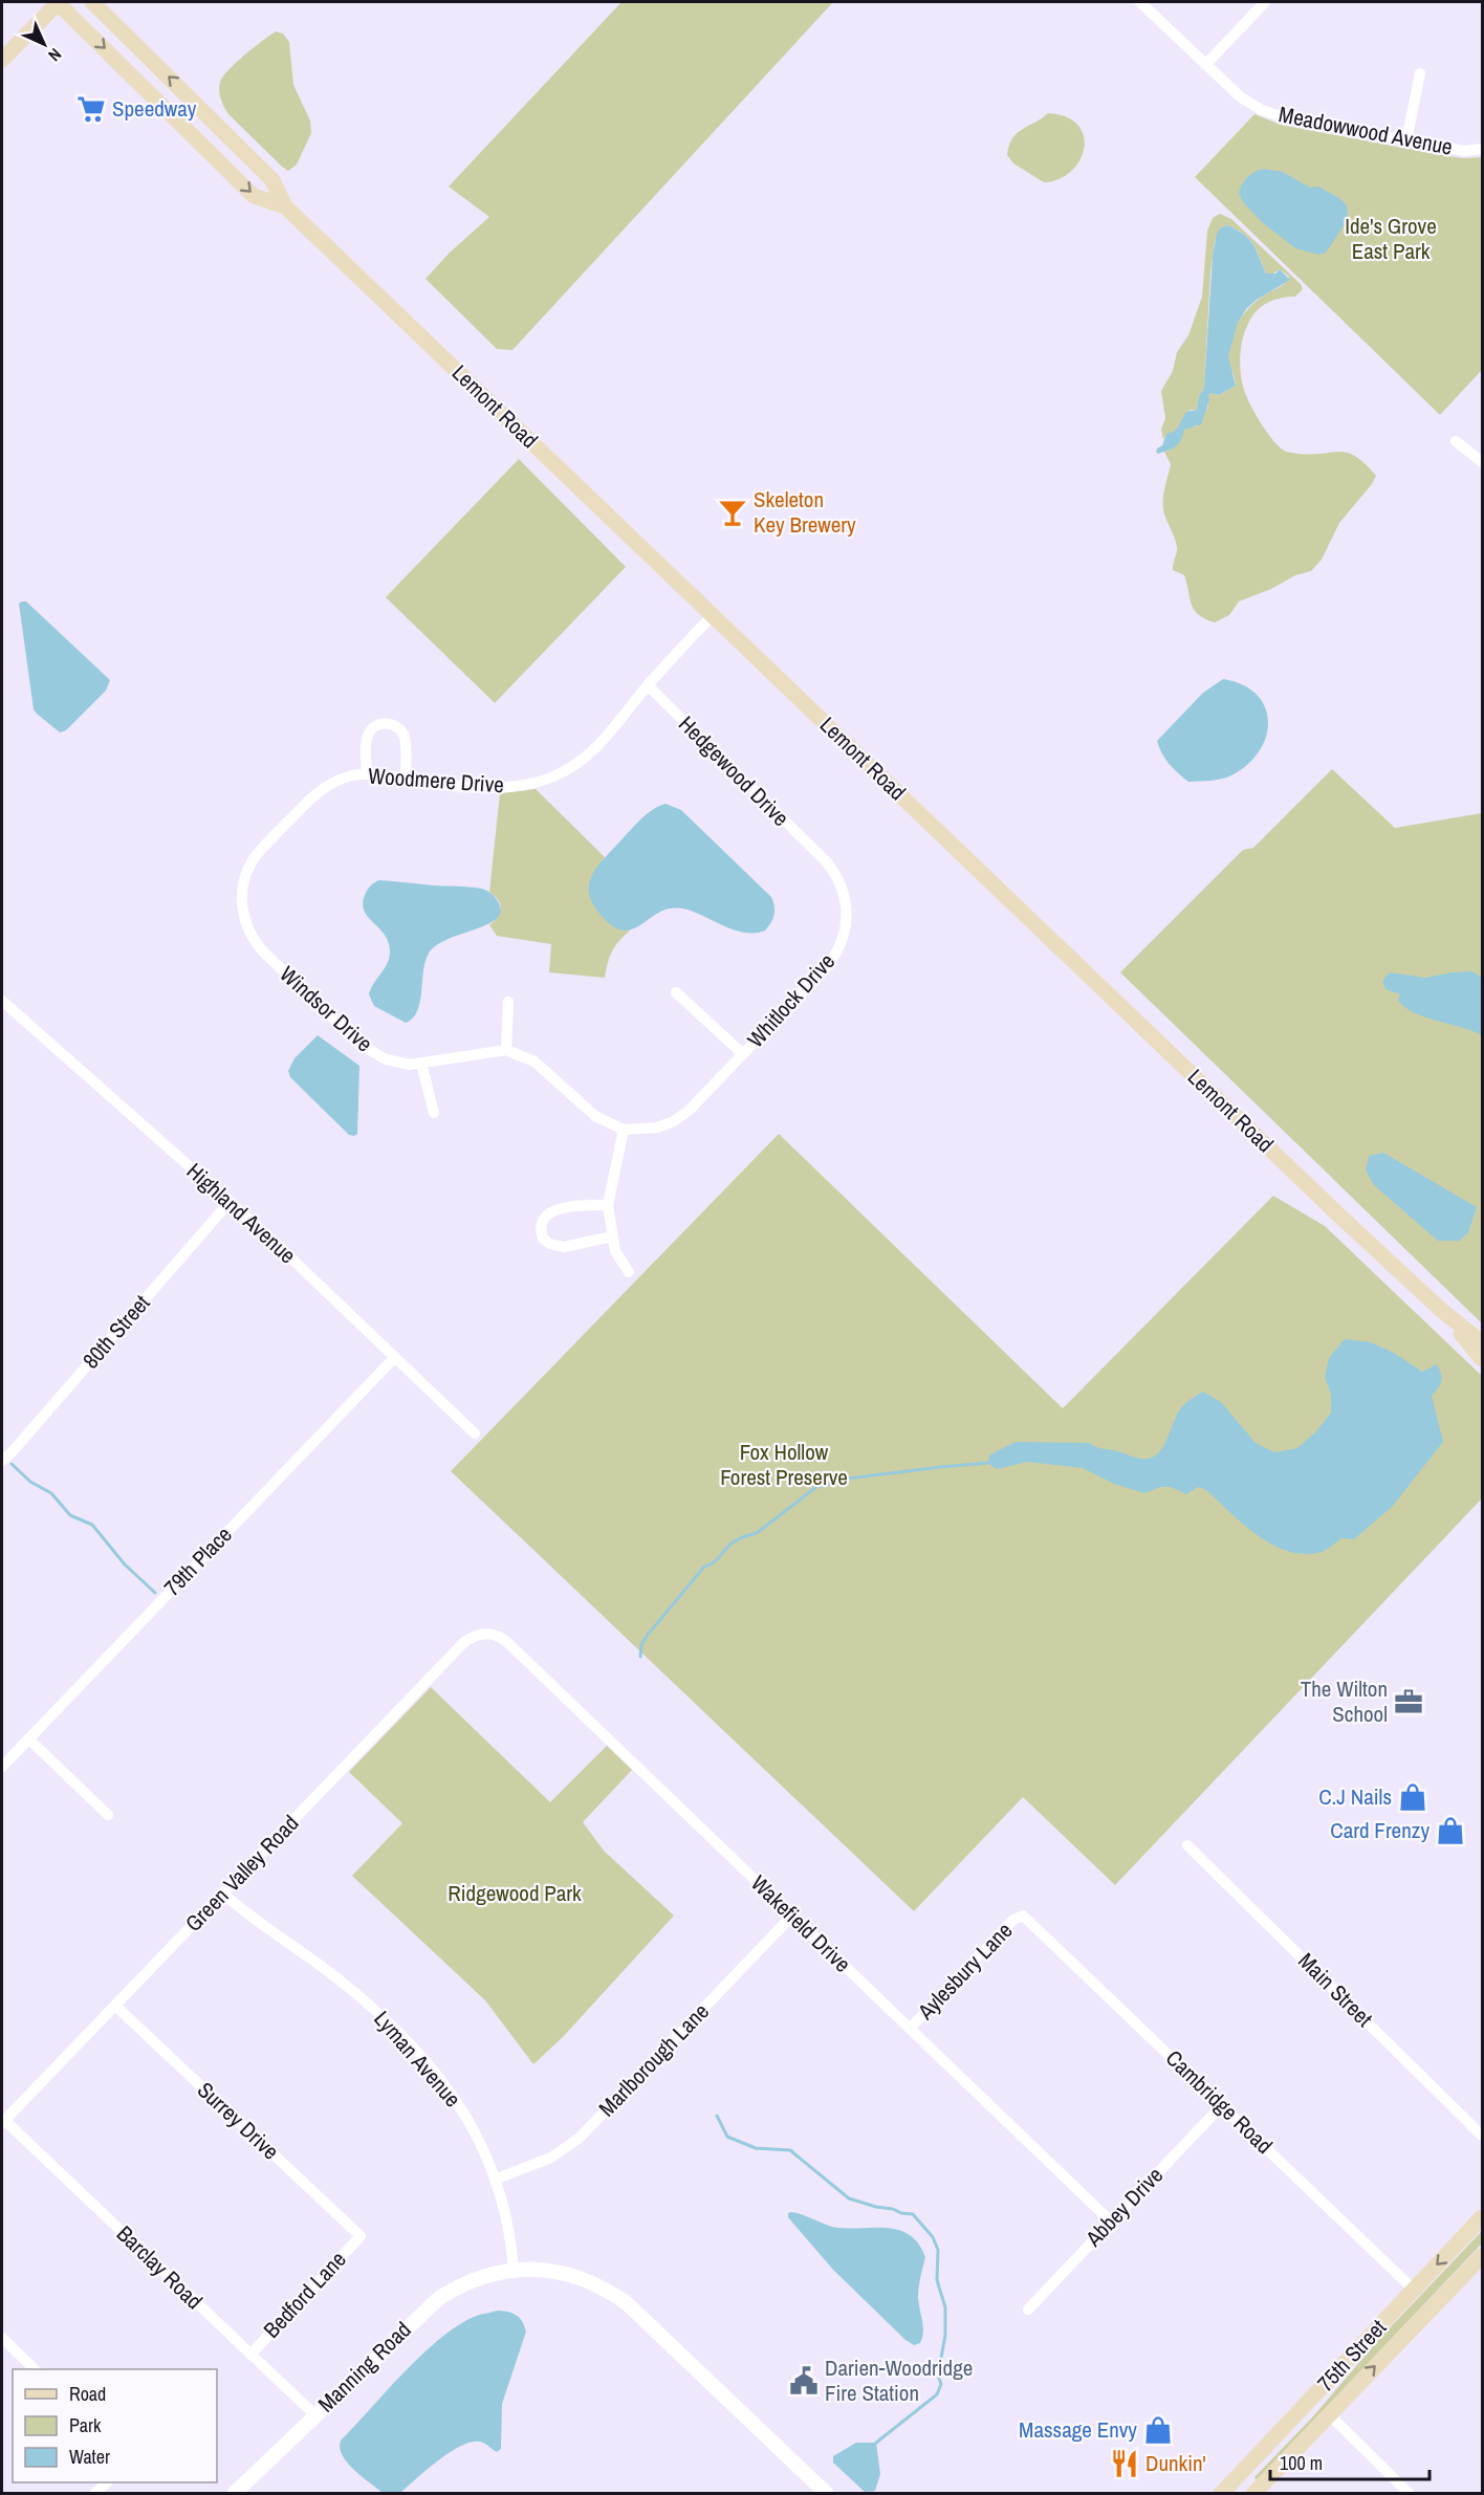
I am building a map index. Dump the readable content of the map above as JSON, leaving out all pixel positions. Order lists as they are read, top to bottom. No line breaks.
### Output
{"streets":{"main road":["Lemont Road","75th Street"],"street":["Meadowwood Avenue","Hedgewood Drive","Woodmere Drive","Whitlock Drive","Windsor Drive","Highland Avenue","80th Street","79th Place","Green Valley Road","Wakefield Drive","Aylesbury Lane","Main Street","Lyman Avenue","Marlborough Lane","Cambridge Road","Surrey Drive","Abbey Drive","Barclay Road","Bedford Lane","Manning Road"]},"crossings":[["Lemont Road","Woodmere Drive"],["Hedgewood Drive","Woodmere Drive"],["Hedgewood Drive","Whitlock Drive"],["Woodmere Drive","Windsor Drive"],["Highland Avenue","80th Street"],["Highland Avenue","79th Place"],["Green Valley Road","Wakefield Drive"],["Green Valley Road","Lyman Avenue"],["Green Valley Road","Surrey Drive"],["Green Valley Road","Barclay Road"],["Wakefield Drive","Aylesbury Lane"],["Wakefield Drive","Marlborough Lane"],["Wakefield Drive","Abbey Drive"],["Aylesbury Lane","Cambridge Road"],["Lyman Avenue","Marlborough Lane"],["Lyman Avenue","Manning Road"],["Cambridge Road","Abbey Drive"],["Cambridge Road","75th Street"],["Surrey Drive","Bedford Lane"],["Barclay Road","Bedford Lane"],["Barclay Road","Manning Road"]],"parks":["Ide's Grove East Park","Fox Hollow Forest Preserve","Ridgewood Park"],"places":{"supermarket":["Speedway"],"bar":["Skeleton Key Brewery"],"office":["The Wilton School"],"shop":["C.J Nails","Card Frenzy","Massage Envy"],"public building":["Darien-Woodridge Fire Station"],"restaurant":["Dunkin'"]},"legend":["Road","Park","Water"],"scale_bar":"100 m","north":"bottom right"}
